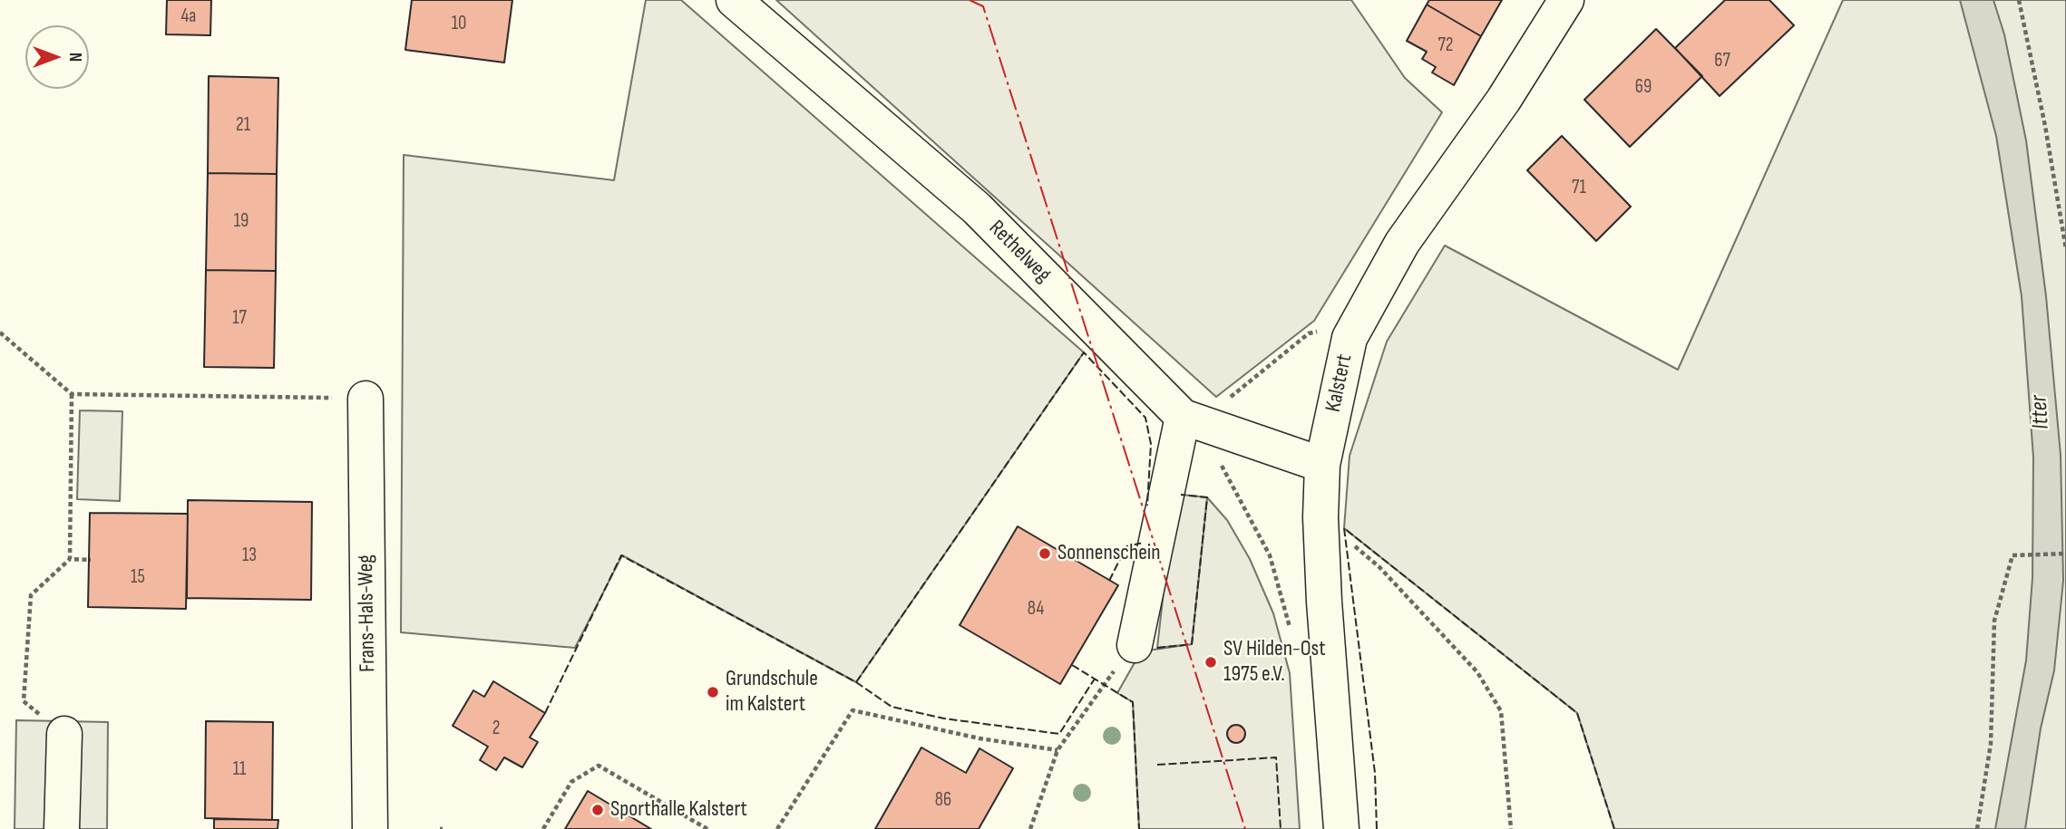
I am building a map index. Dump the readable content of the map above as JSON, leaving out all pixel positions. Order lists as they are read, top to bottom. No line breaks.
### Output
{"streets":{"street":["Rethelweg","Kalstert","Frans-Hals-Weg"]},"crossings":[["Rethelweg","Kalstert"]],"water":["Itter"],"places":["Sonnenschein","SV Hilden-Ost 1975 e.V.","Grundschule im Kalstert","Sporthalle Kalstert"],"house_numbers":["4a","10","72","67","69","21","71","19","17","13","15","84","2","11","86"],"north":"right"}
